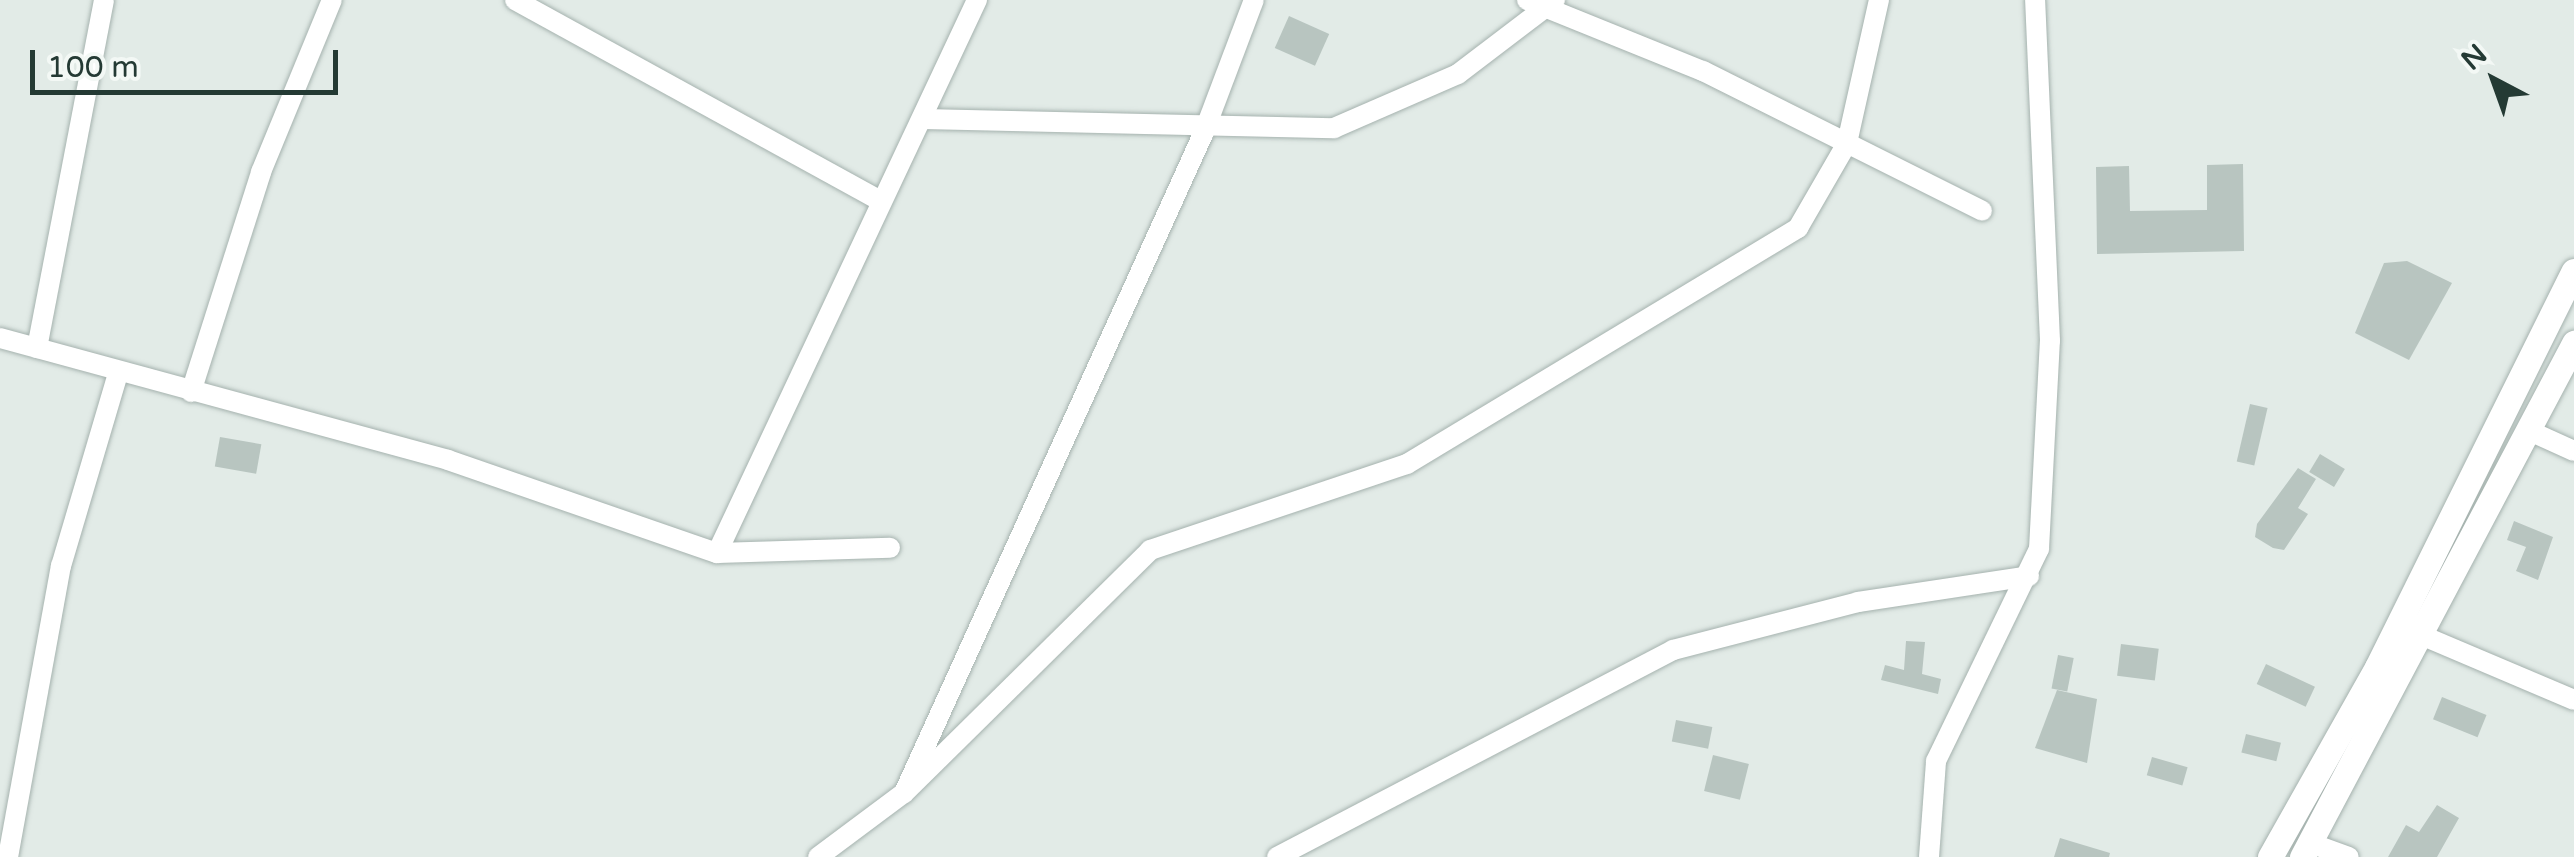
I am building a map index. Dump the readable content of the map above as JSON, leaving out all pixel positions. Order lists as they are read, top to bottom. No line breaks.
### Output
{"scale_bar":"100 m","north":"top left"}
